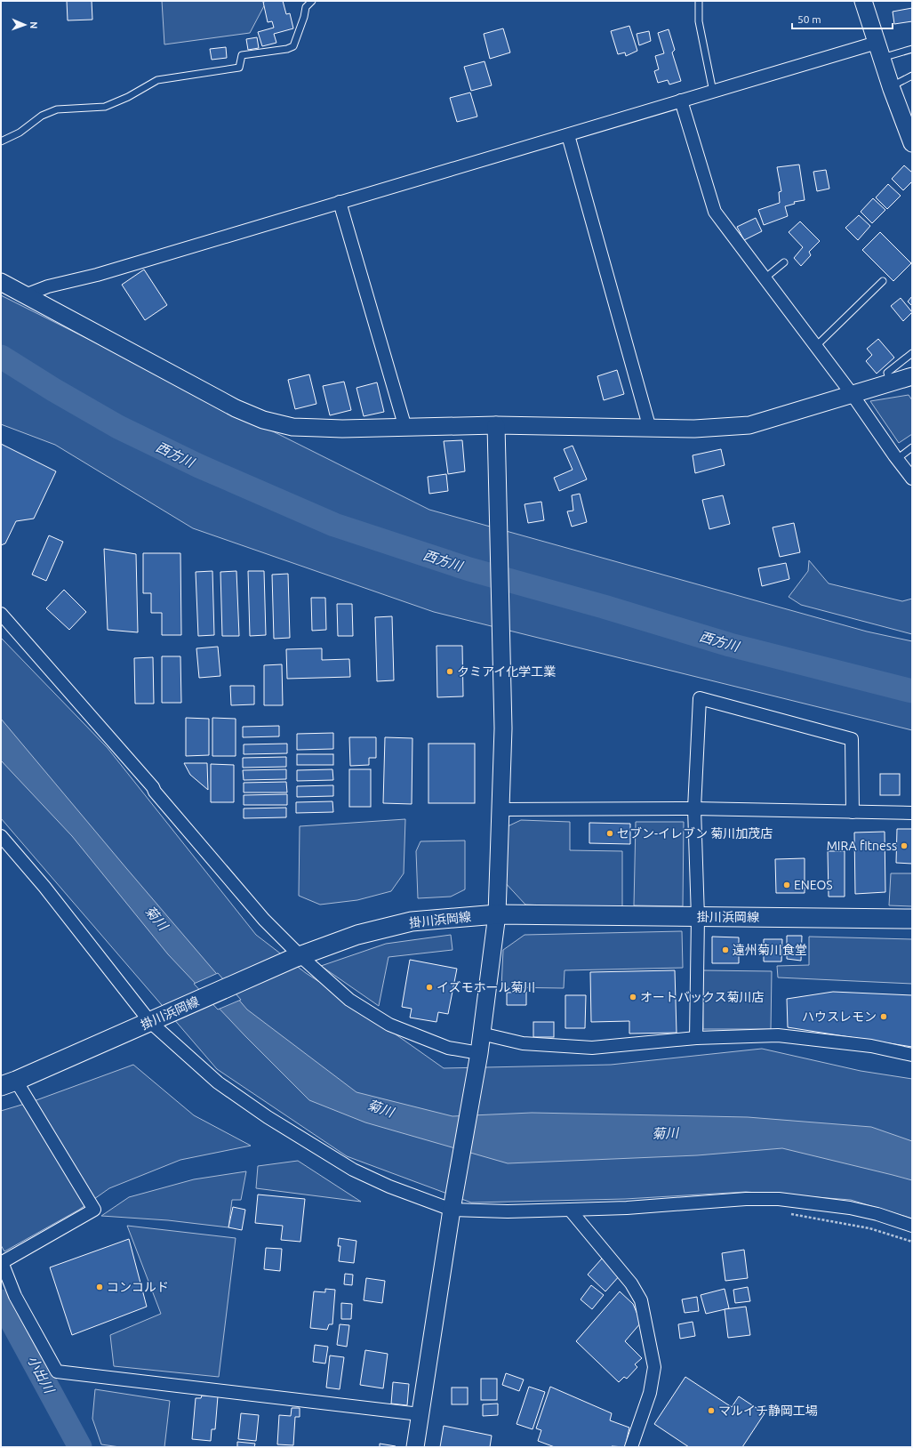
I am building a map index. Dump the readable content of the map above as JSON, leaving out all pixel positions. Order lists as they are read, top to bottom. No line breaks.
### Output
{"streets":{"main road":["掛川浜岡線"]},"water":["西方川","菊川","小出川"],"places":["クミアイ化学工業","セブン-イレブン 菊川加茂店","MIRA fitness","ENEOS","遠州菊川食堂","イズモホール菊川","オートバックス菊川店","ハウスレモン","コンコルド","マルイチ静岡工場"],"scale_bar":"50 m","north":"right"}
